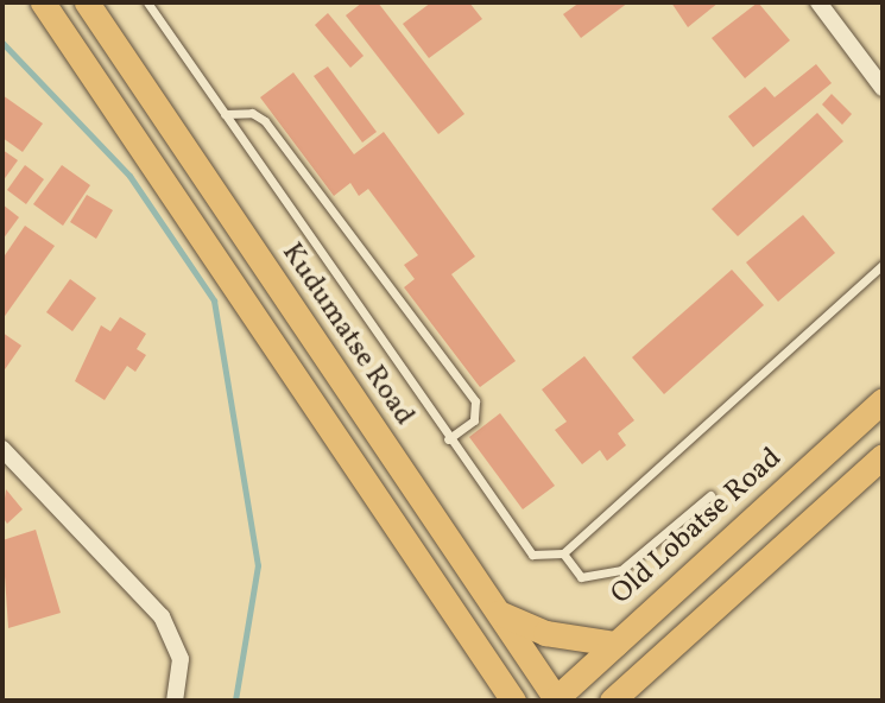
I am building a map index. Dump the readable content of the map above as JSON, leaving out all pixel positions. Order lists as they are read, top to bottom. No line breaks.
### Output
{"streets":{"main road":["Kudumatse Road","Old Lobatse Road"]},"crossings":[["Kudumatse Road","Old Lobatse Road"]]}
